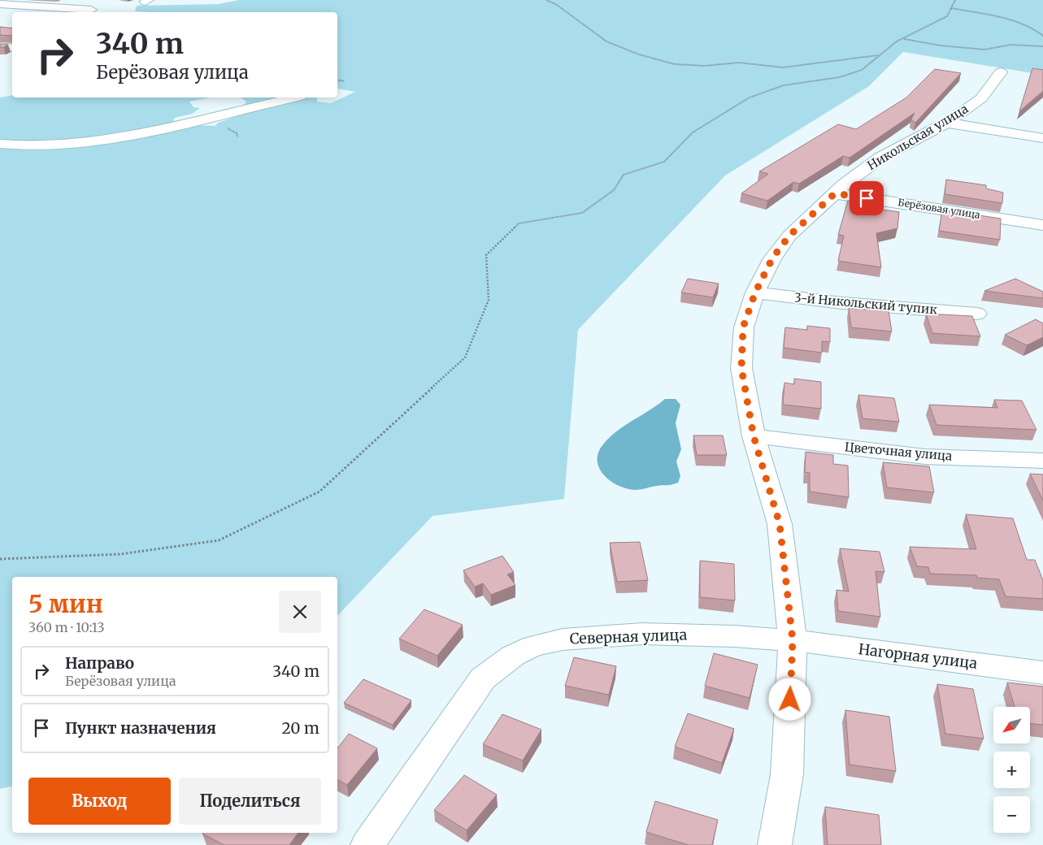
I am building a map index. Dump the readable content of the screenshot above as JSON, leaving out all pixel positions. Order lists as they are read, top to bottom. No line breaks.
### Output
{"streets":{"street":["Никольская улица","Берёзовая улица","3-й Никольский тупик","Цветочная улица","Северная улица","Нагорная улица"]},"crossings":[["Никольская улица","Берёзовая улица"],["Никольская улица","3-й Никольский тупик"],["Никольская улица","Цветочная улица"],["Никольская улица","Северная улица"],["Никольская улица","Нагорная улица"],["Северная улица","Нагорная улица"]],"north":"bottom left","page":{"turn":["340 m","Берёзовая улица"],"heading":["5 мин","360 m · 10:13"],"list":[{"name":"Направо","note":"Берёзовая улица","value":"340 m"},{"name":"Пункт назначения","value":"20 m"}],"map_buttons":["+","−"],"buttons":["Выход","Поделиться"]}}
